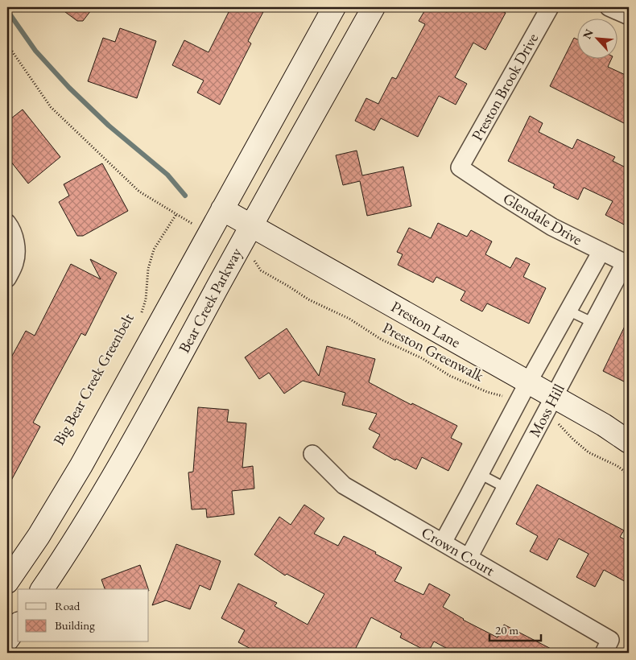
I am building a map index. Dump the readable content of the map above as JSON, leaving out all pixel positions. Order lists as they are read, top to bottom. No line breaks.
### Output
{"streets":{"main road":["Bear Creek Parkway","Preston Lane"],"street":["Preston Brook Drive","Glendale Drive","Moss Hill","Crown Court"],"path":["Preston Greenwalk","Big Bear Creek Greenbelt"]},"crossings":[["Preston Brook Drive","Glendale Drive"],["Glendale Drive","Moss Hill"],["Bear Creek Parkway","Preston Lane"],["Preston Lane","Moss Hill"],["Preston Greenwalk","Moss Hill"],["Moss Hill","Crown Court"]],"legend":["Road","Building"],"scale_bar":"20 m","north":"top left"}
